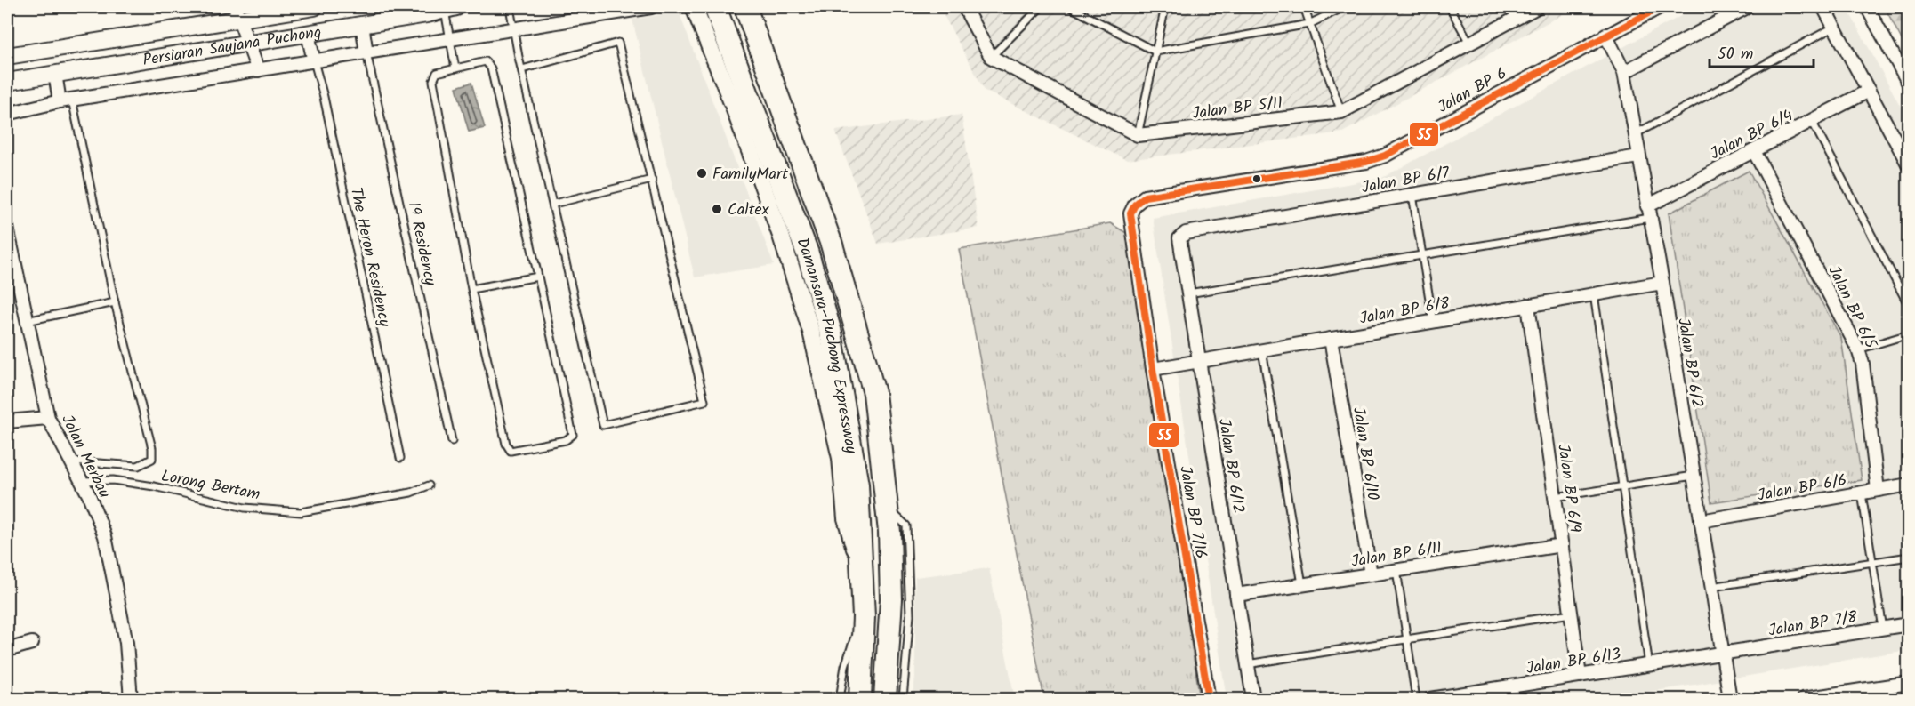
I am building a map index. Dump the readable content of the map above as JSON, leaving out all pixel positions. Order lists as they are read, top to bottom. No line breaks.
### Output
{"streets":{"highway":["Damansara–Puchong Expressway"],"street":["Persiaran Saujana Puchong","Jalan BP 6","Jalan BP 5/11","Jalan BP 6/4","Jalan BP 6/7","Jalan BP 6/5","Jalan BP 6/8","Jalan BP 6/2","Jalan BP 6/10","Jalan Merbau","Jalan BP 6/12","Jalan BP 6/6","Jalan BP 6/9","Jalan BP 7/16","Jalan BP 6/11","Jalan BP 7/8","Jalan BP 6/13"],"lane":["19 Residency","The Heron Residency","Lorong Bertam"]},"crossings":[["Jalan BP 6","Jalan BP 6/2"],["Jalan BP 6","Jalan BP 7/16"],["Jalan BP 6/4","Jalan BP 6/5"],["Jalan BP 6/4","Jalan BP 6/2"],["Jalan BP 6/7","Jalan BP 6/2"],["Jalan BP 6/7","Jalan BP 6/12"],["Jalan BP 6/5","Jalan BP 6/6"],["Jalan BP 6/8","Jalan BP 6/2"],["Jalan BP 6/8","Jalan BP 6/10"],["Jalan BP 6/8","Jalan BP 6/12"],["Jalan BP 6/8","Jalan BP 6/9"],["Jalan BP 6/8","Jalan BP 7/16"],["Jalan BP 6/2","Jalan BP 6/6"],["Jalan BP 6/2","Jalan BP 7/8"],["Jalan BP 6/2","Jalan BP 6/13"],["Jalan BP 6/10","Jalan BP 6/11"],["Jalan Merbau","Lorong Bertam"],["Jalan BP 6/12","Jalan BP 6/11"],["Jalan BP 6/9","Jalan BP 6/11"],["Jalan BP 6/9","Jalan BP 6/13"],["Jalan BP 7/8","Jalan BP 6/13"]],"places":["FamilyMart","Caltex"],"lines":["transit line 55"],"scale_bar":"50 m"}
